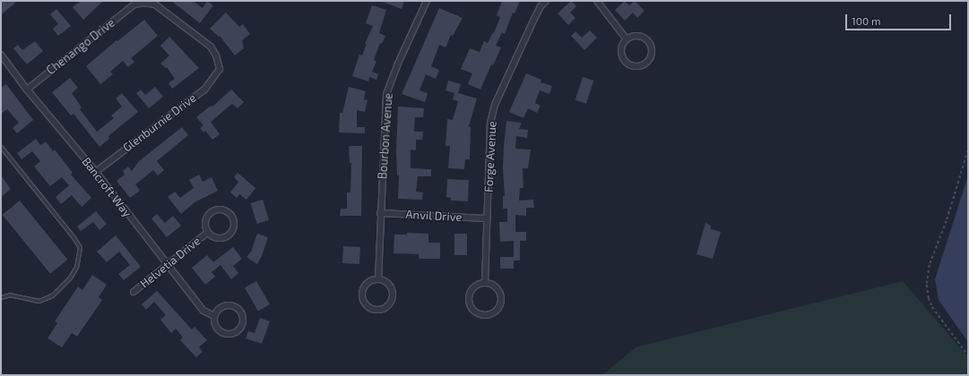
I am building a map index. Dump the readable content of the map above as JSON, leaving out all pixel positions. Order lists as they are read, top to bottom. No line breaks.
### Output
{"streets":{"street":["Chenango Drive","Glenburnie Drive","Bourbon Avenue","Forge Avenue","Bancroft Way","Anvil Drive","Helvetia Drive"]},"crossings":[["Chenango Drive","Glenburnie Drive"],["Chenango Drive","Bancroft Way"],["Glenburnie Drive","Bancroft Way"],["Bourbon Avenue","Anvil Drive"],["Forge Avenue","Anvil Drive"],["Bancroft Way","Helvetia Drive"]],"scale_bar":"100 m"}
